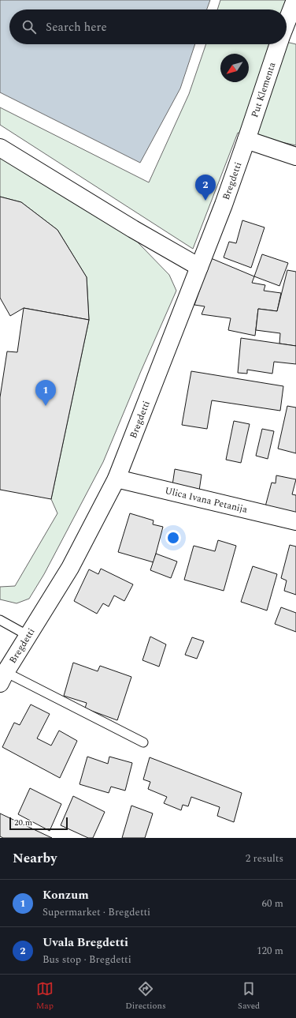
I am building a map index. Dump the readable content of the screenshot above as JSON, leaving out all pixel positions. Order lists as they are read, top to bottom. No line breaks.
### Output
{"streets":{"street":["Put Klementa","Bregdetti","Ulica Ivana Petanija"]},"crossings":[["Put Klementa","Bregdetti"],["Bregdetti","Ulica Ivana Petanija"]],"scale_bar":"20 m","north":"bottom left","page":{"search":"Search here","pins":["2","1"],"scale":"20 m","heading":["Nearby","2 results"],"list":[{"mark":"1","name":"Konzum","note":"Supermarket · Bregdetti","value":"60 m"},{"mark":"2","name":"Uvala Bregdetti","note":"Bus stop · Bregdetti","value":"120 m"}],"nav":["Map","Directions","Saved"]}}
